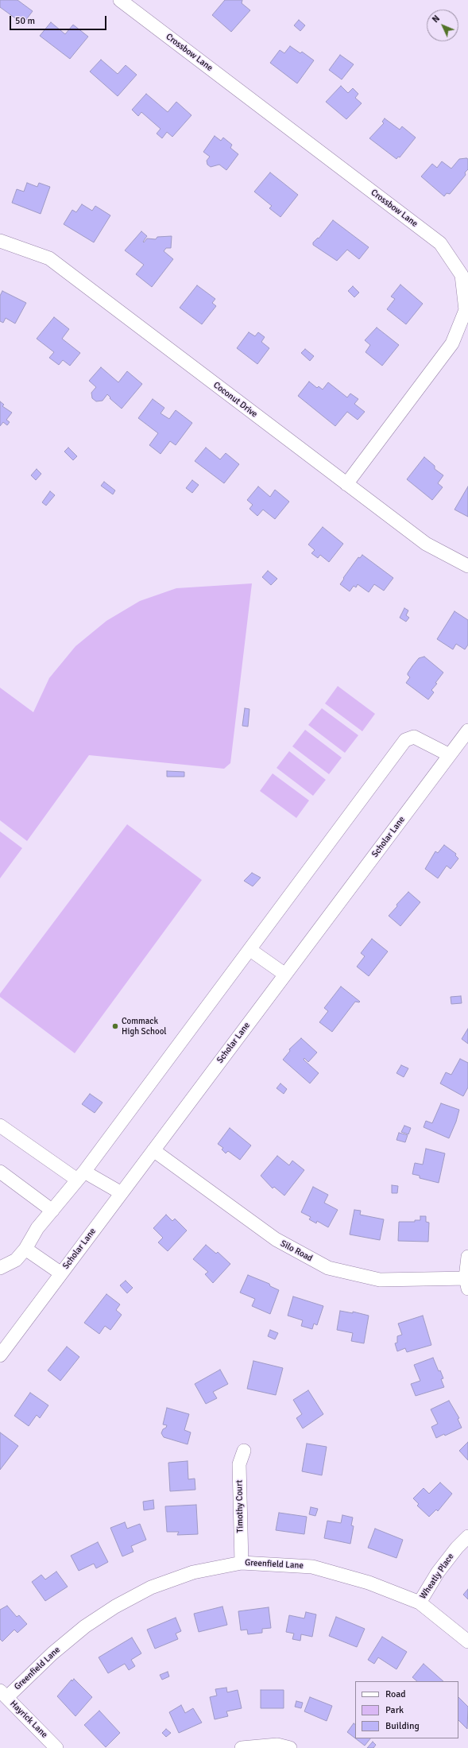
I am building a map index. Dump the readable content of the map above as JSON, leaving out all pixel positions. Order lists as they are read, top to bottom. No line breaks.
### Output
{"streets":{"street":["Crossbow Lane","Coconut Drive","Scholar Lane","Silo Road","Timothy Court","Greenfield Lane","Wheatly Place","Hayrick Lane"]},"crossings":[["Crossbow Lane","Coconut Drive"],["Scholar Lane","Silo Road"],["Timothy Court","Greenfield Lane"],["Greenfield Lane","Wheatly Place"],["Greenfield Lane","Hayrick Lane"]],"places":["Commack High School"],"legend":["Road","Park","Building"],"scale_bar":"50 m","north":"top left"}
